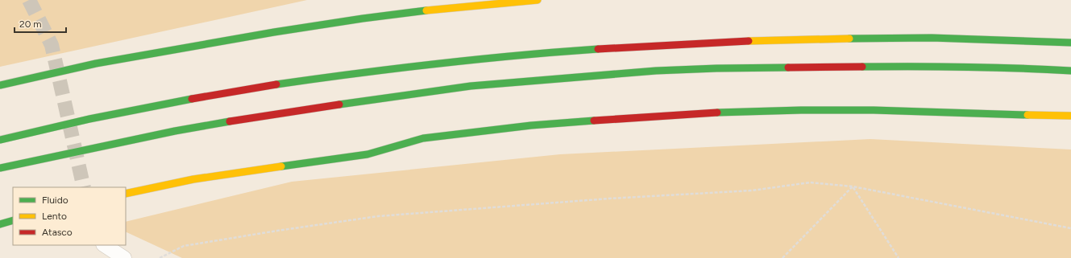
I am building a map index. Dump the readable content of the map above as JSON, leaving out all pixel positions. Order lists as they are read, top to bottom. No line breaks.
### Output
{"legend":["Fluido","Lento","Atasco"],"scale_bar":"20 m"}
